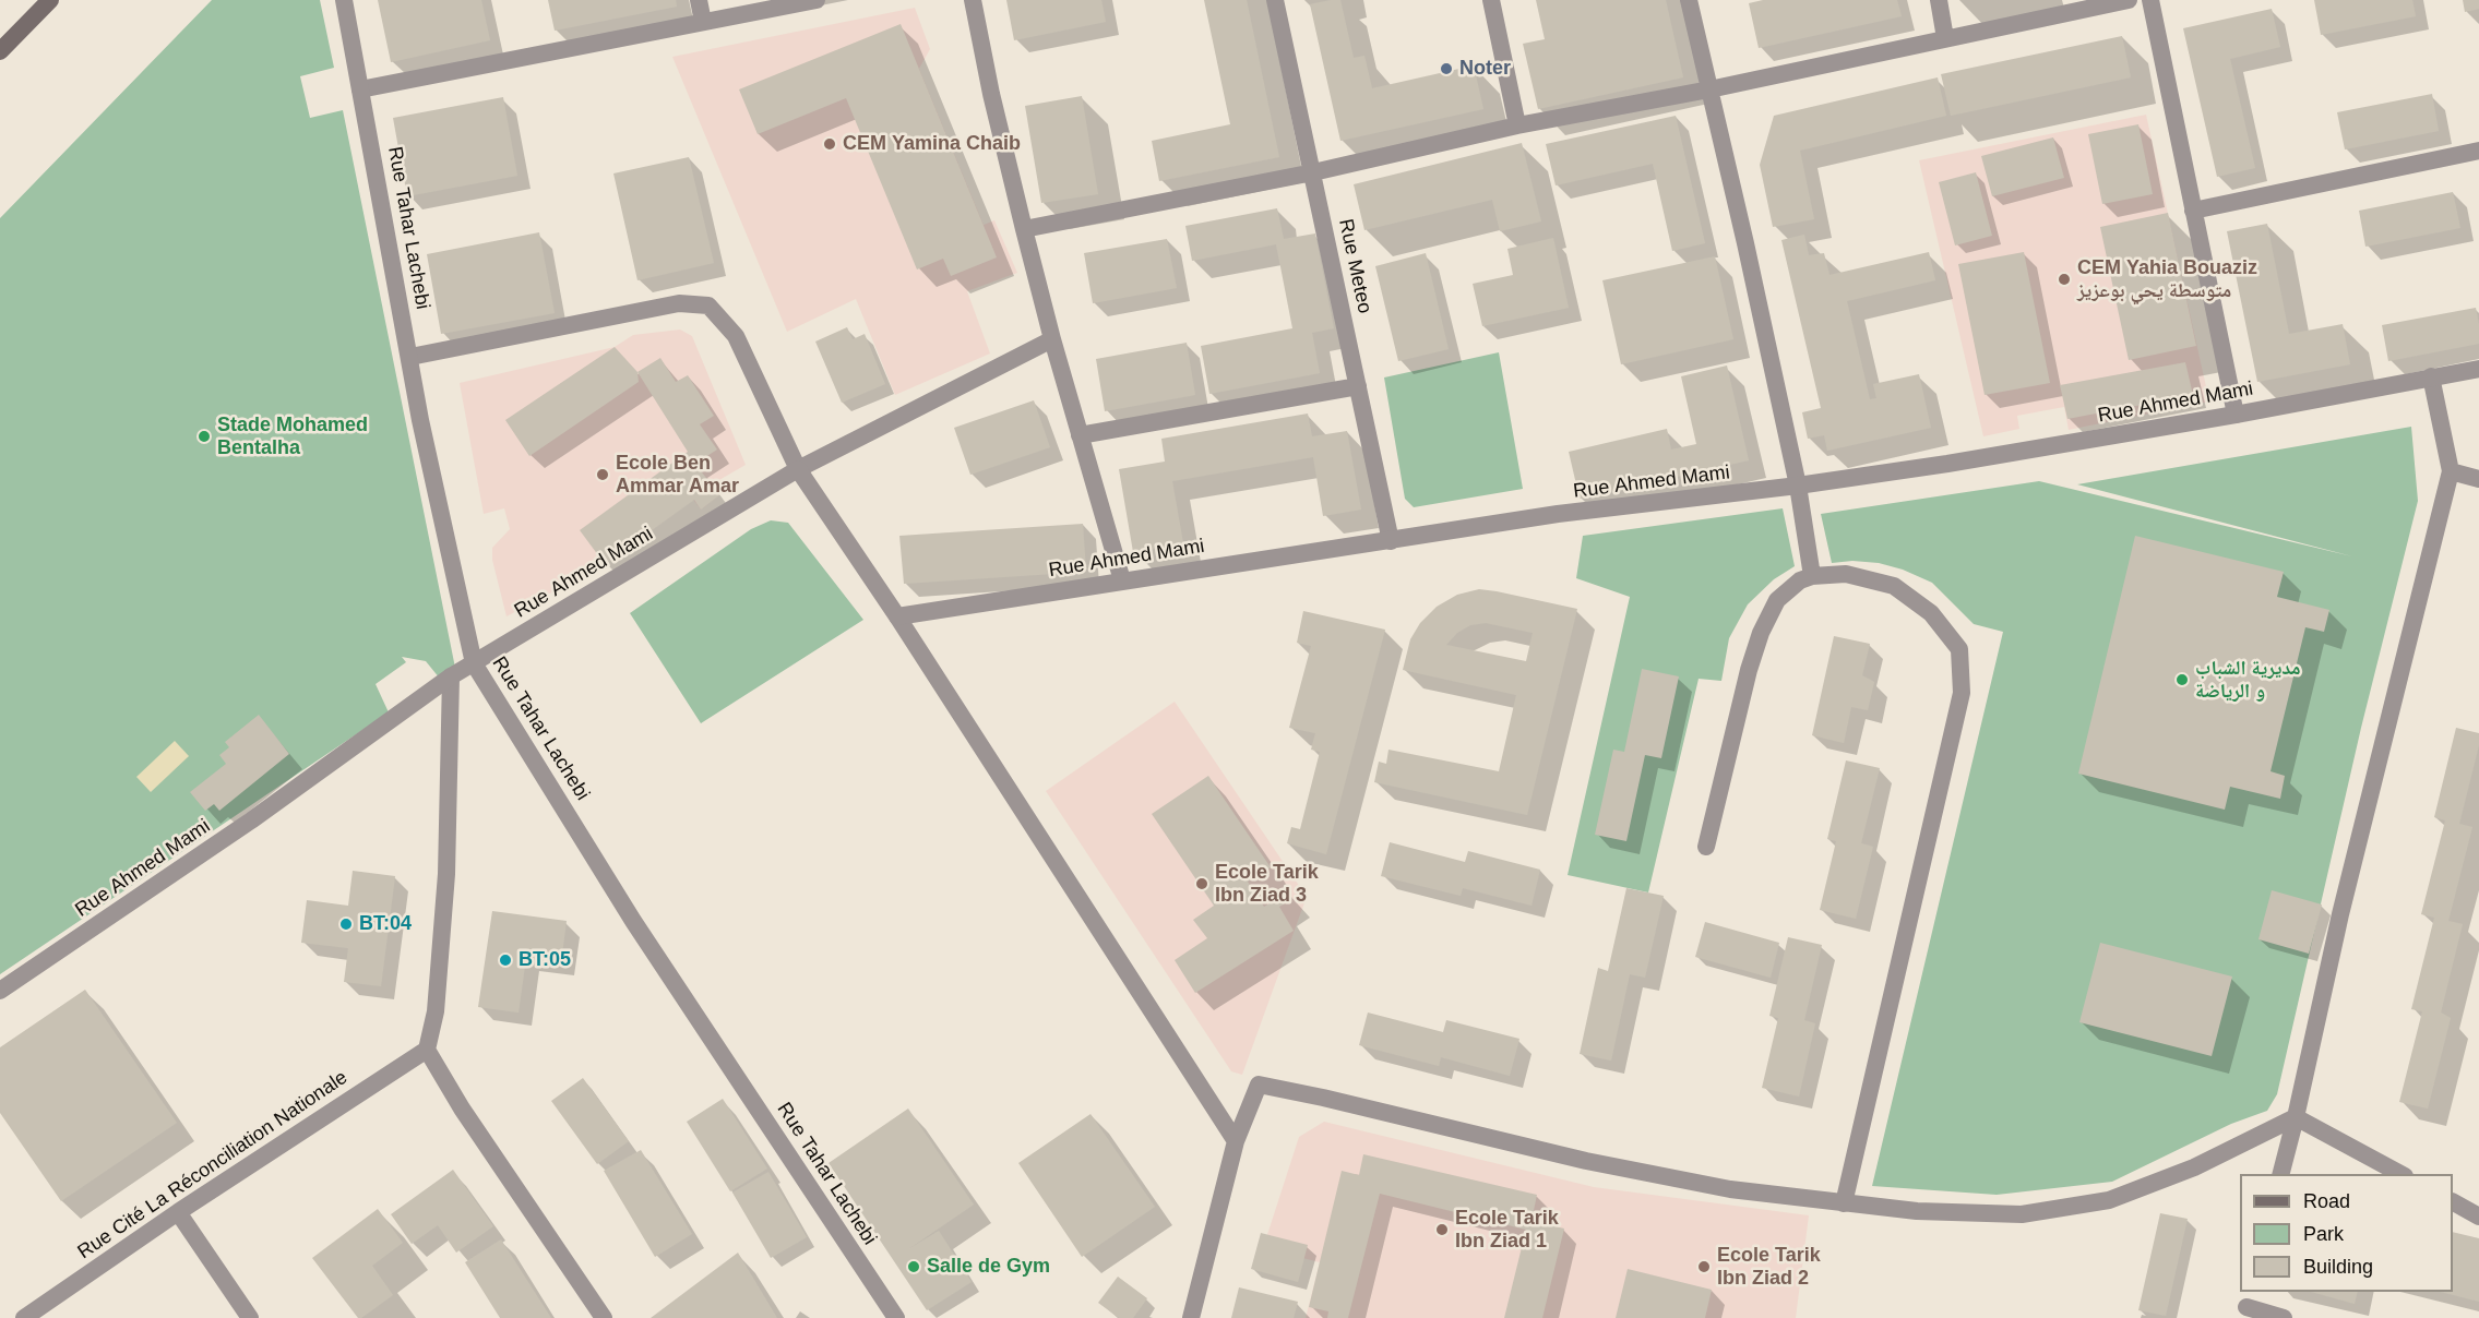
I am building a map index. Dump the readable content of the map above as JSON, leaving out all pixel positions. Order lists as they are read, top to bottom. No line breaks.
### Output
{"streets":{"street":["Rue Tahar Lachebi","Rue Meteo","Rue Ahmed Mami","Rue Cité La Réconciliation Nationale"]},"crossings":[["Rue Tahar Lachebi","Rue Ahmed Mami"],["Rue Meteo","Rue Ahmed Mami"]],"places":["Noter","CEM Yamina Chaib","CEM Yahia Bouaziz متوسطة يحي بوعزيز","Stade Mohamed Bentalha","Ecole Ben Ammar Amar","مديرية الشباب و الرياضة","Ecole Tarik Ibn Ziad 3","BT:04","BT:05","Ecole Tarik Ibn Ziad 1","Salle de Gym","Ecole Tarik Ibn Ziad 2"],"legend":["Road","Park","Building"]}
